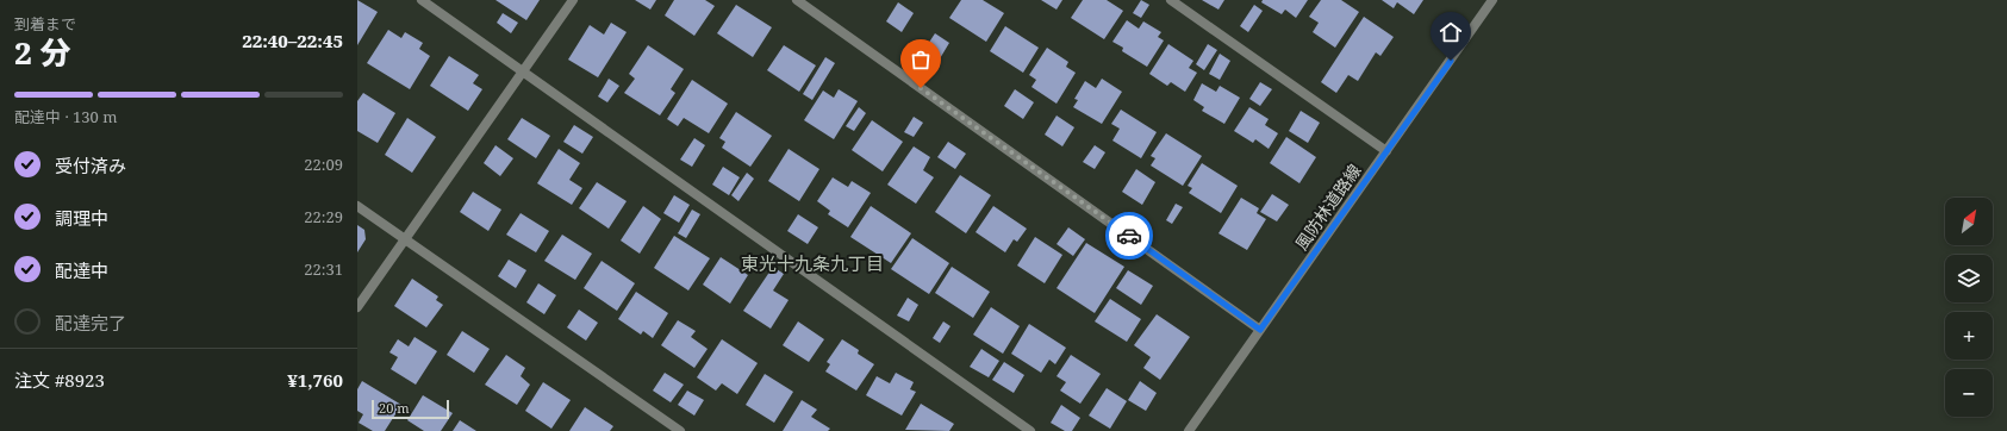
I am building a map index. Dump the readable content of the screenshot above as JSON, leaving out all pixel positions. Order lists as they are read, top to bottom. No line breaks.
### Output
{"streets":{"street":["風防林道路線"]},"districts":["東光十九条九丁目"],"scale_bar":"20 m","north":"top right","page":{"heading":["2 分","到着まで","22:40–22:45"],"panel":["注文 #8923","¥1,760"],"bar":"配達中 · 130 m","list":[["受付済み","22:09"],["調理中","22:29"],["配達中","22:31"],"配達完了"],"map_buttons":["+","−"],"scale":"20 m"}}
